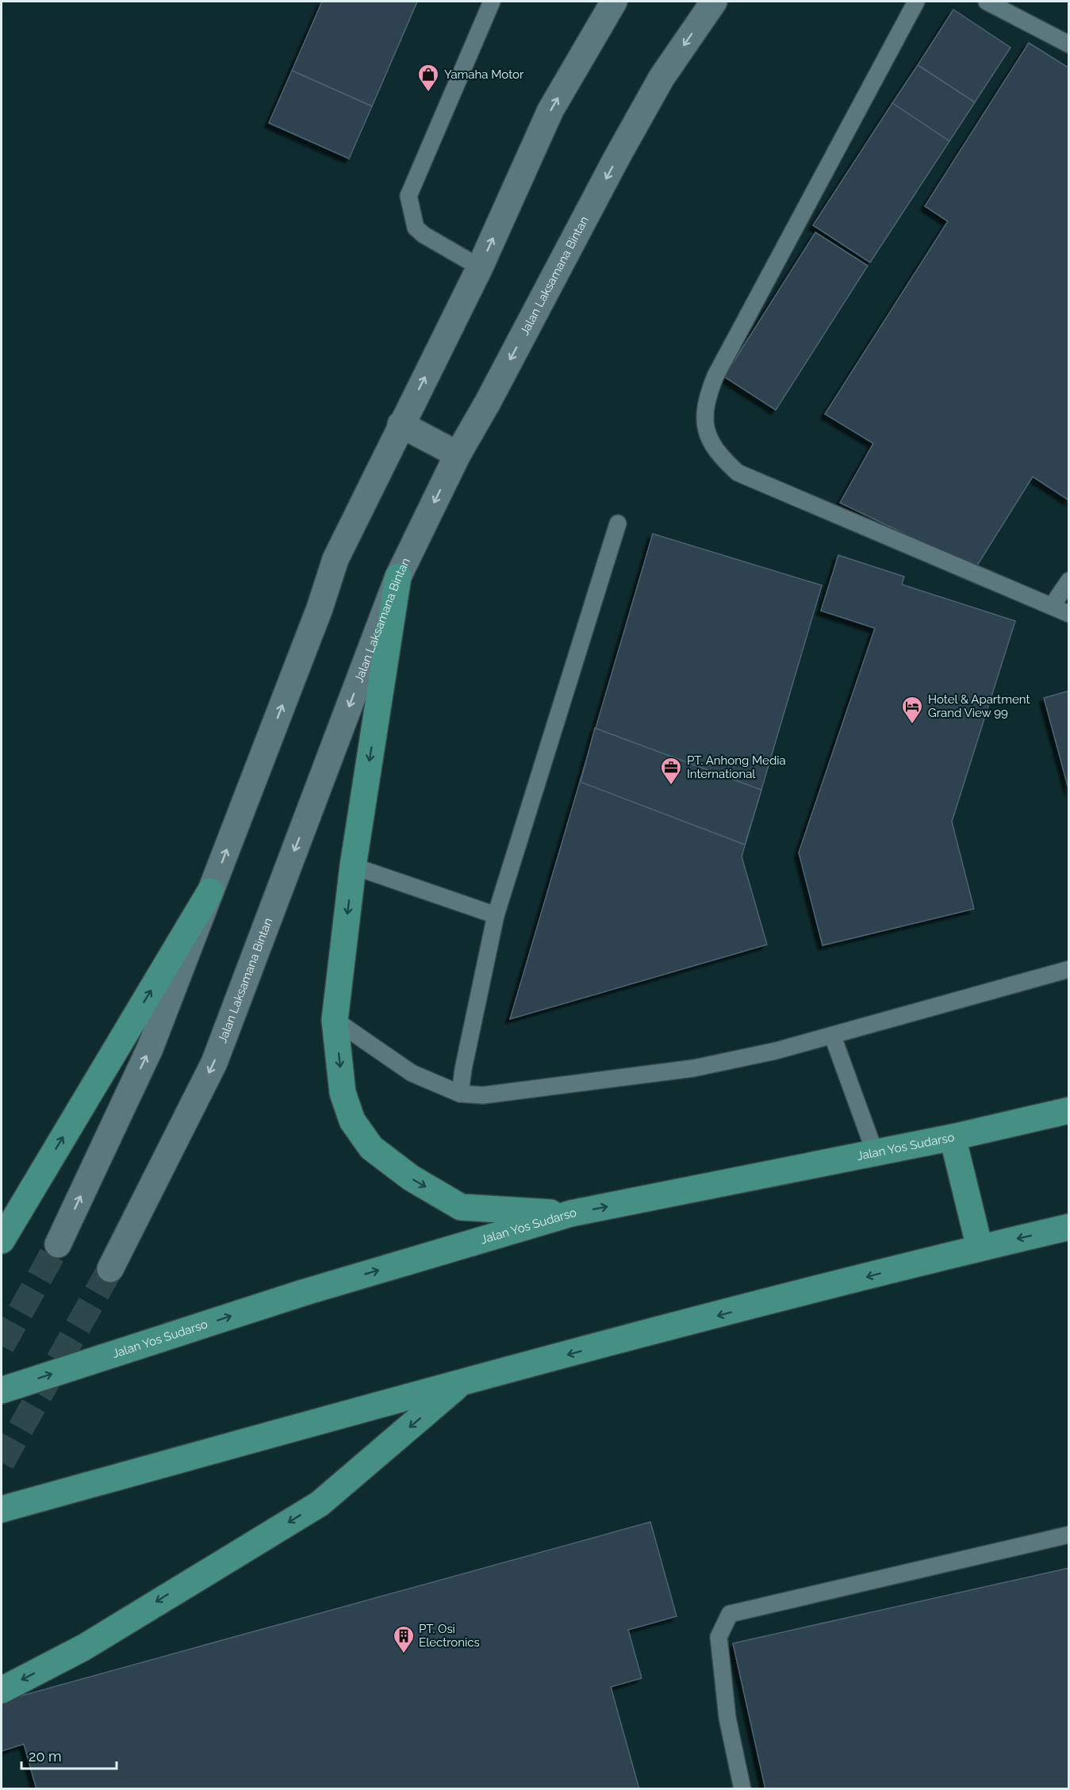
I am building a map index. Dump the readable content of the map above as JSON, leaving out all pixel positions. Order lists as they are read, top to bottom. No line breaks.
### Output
{"streets":{"main road":["Jalan Laksamana Bintan","Jalan Yos Sudarso"]},"places":{"shop":["Yamaha Motor"],"hotel":["Hotel & Apartment Grand View 99"],"office":["PT. Anhong Media International"],"building":["PT. Osi Electronics"]},"scale_bar":"20 m"}
